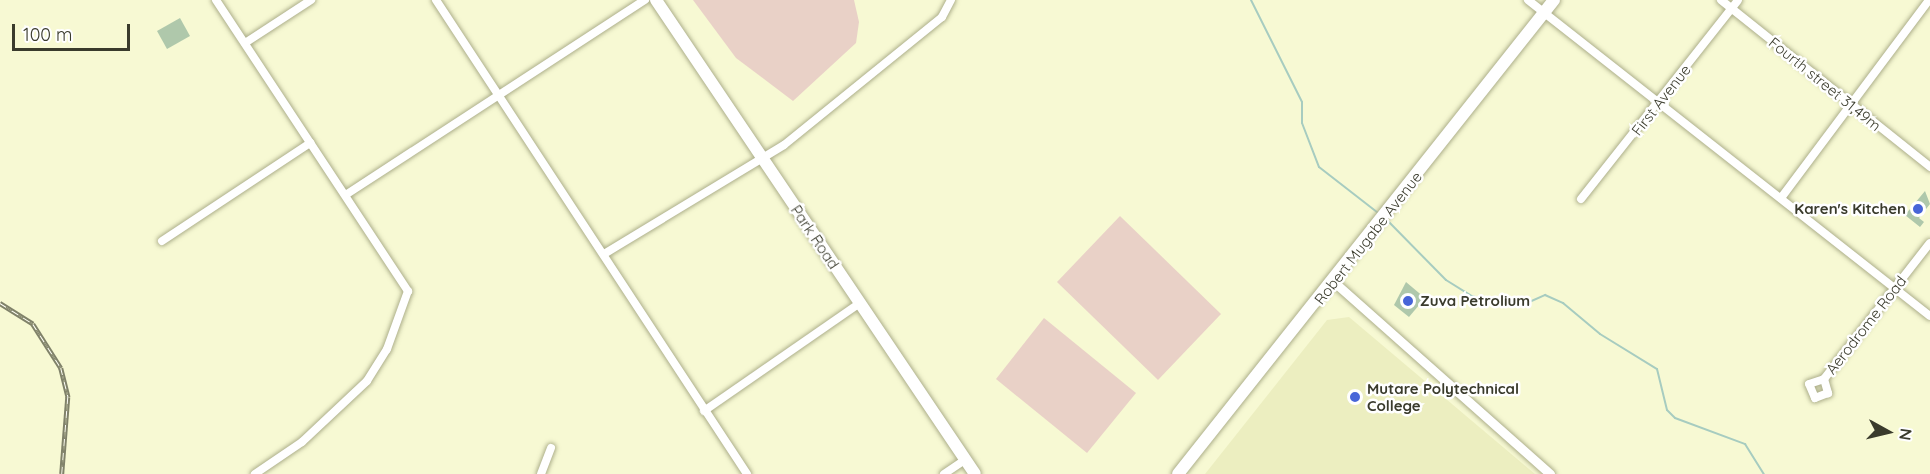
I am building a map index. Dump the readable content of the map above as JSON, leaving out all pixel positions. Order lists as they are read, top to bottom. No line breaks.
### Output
{"streets":{"highway":["Park Road","Robert Mugabe Avenue"],"street":["Fourth street 31,49m","First Avenue","Aerodrome Road"]},"crossings":[["Fourth street 31,49m","First Avenue"]],"places":["Karen's Kitchen","Zuva Petrolium","Mutare Polytechnical College"],"scale_bar":"100 m","north":"right"}
